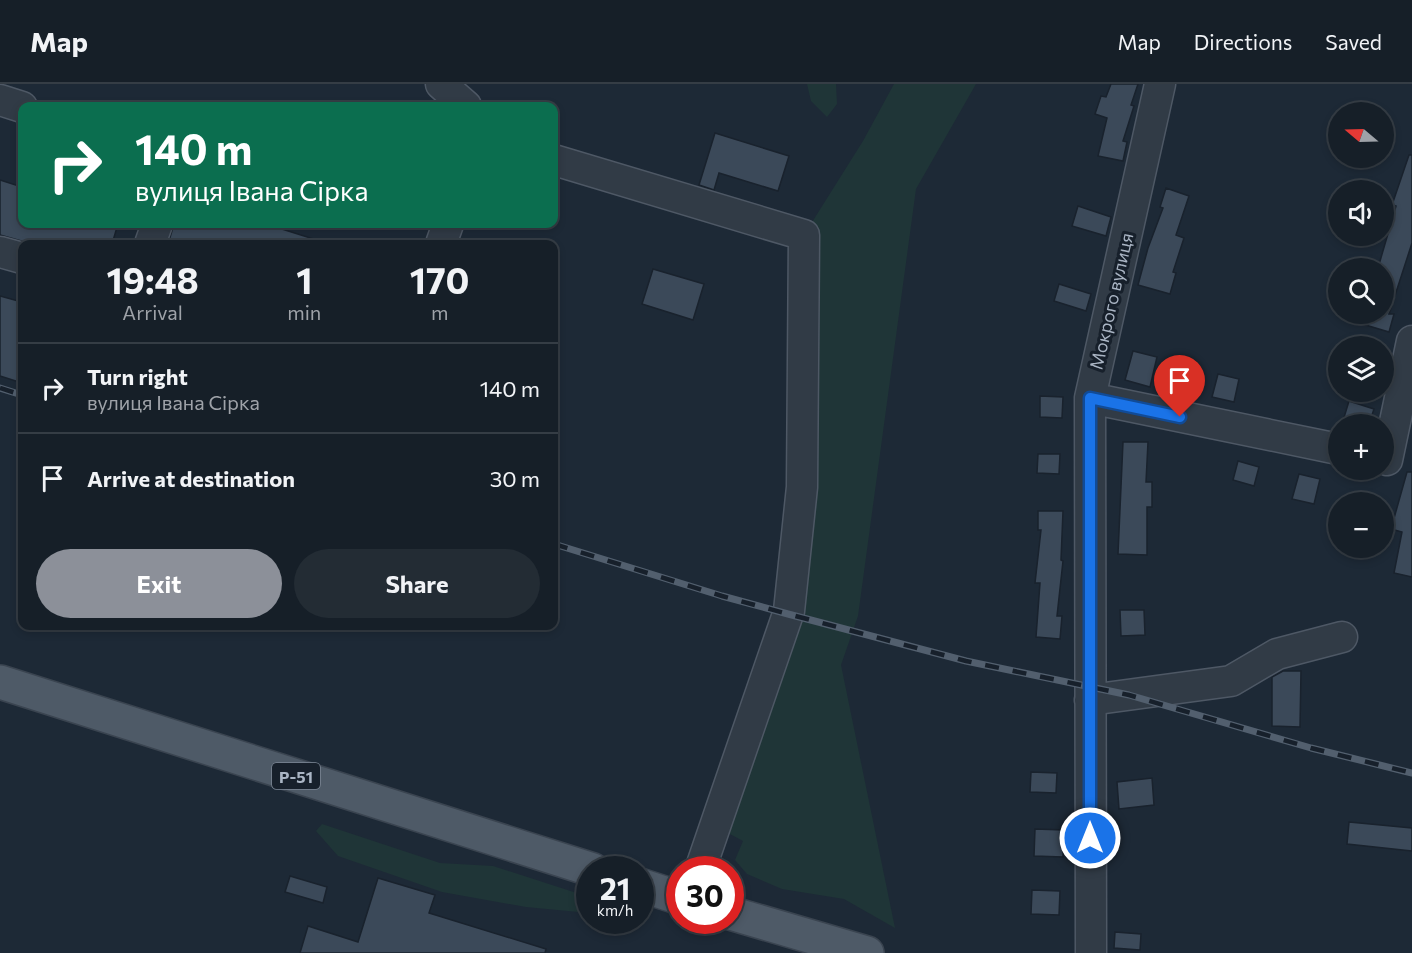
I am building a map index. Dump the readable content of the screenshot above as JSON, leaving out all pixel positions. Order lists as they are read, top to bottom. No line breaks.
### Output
{"streets":{"main road":["Р-51"],"street":["Мокрого вулиця"]},"north":"left","page":{"header":"Map","nav":["Map","Directions","Saved"],"map_buttons":["+","−"],"turn":["140 m","вулиця Івана Сірка"],"eta":["19:48","Arrival","1","min","170","m"],"list":[{"name":"Turn right","note":"вулиця Івана Сірка","value":"140 m"},{"name":"Arrive at destination","value":"30 m"}],"buttons":["Exit","Share"],"speed":"21 km/h","limit":"30"}}
